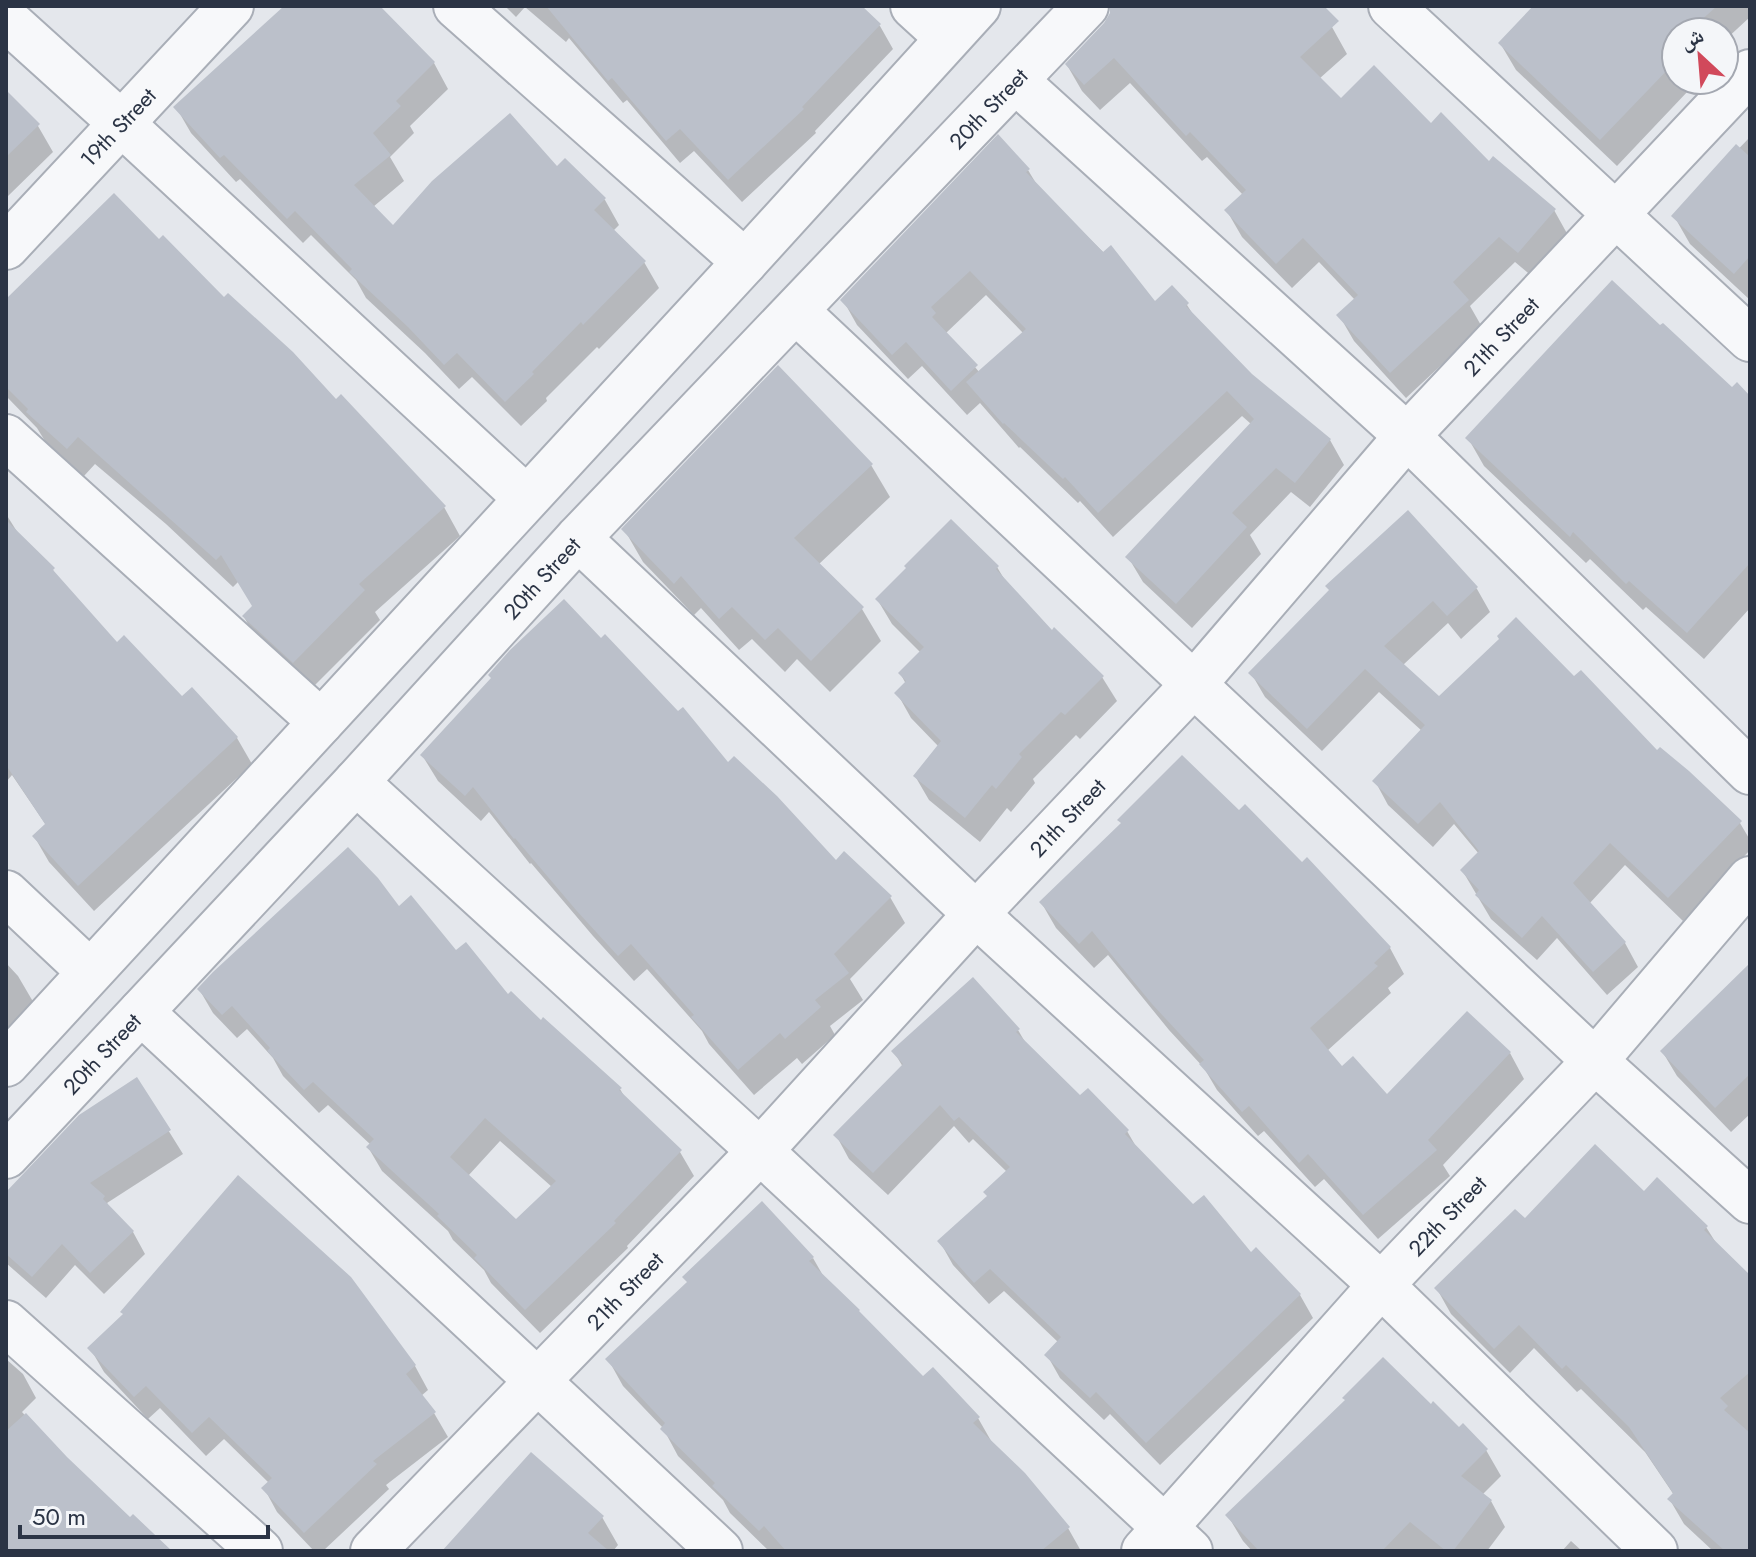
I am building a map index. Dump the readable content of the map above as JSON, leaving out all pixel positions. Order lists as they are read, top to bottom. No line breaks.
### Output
{"streets":{"street":["20th Street","19th Street","21th Street","22th Street"]},"scale_bar":"50 m","north":"top left"}
